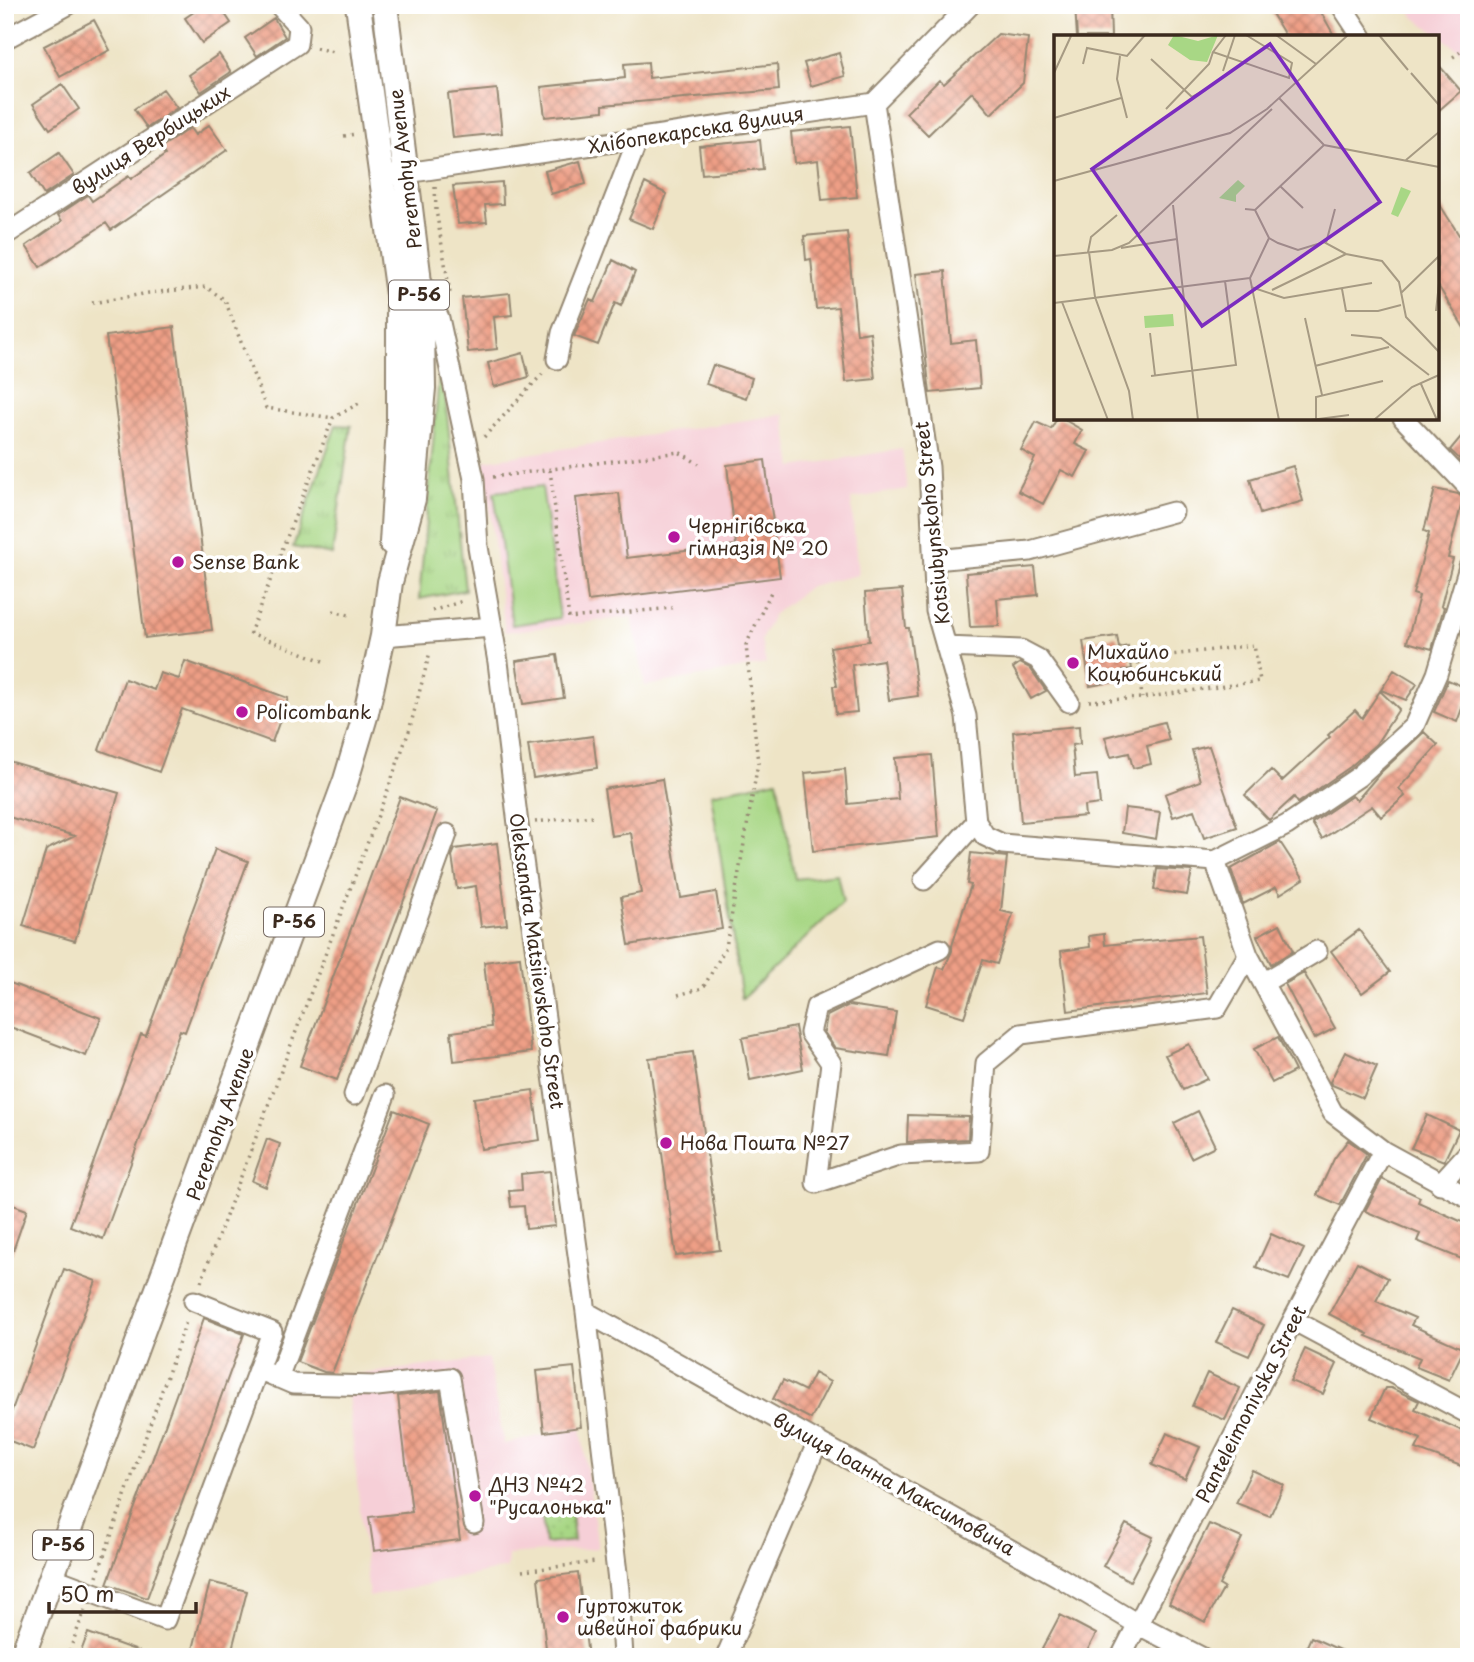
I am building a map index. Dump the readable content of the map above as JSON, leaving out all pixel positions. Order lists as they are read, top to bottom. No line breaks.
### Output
{"streets":{"main road":["Peremohy Avenue","Р-56"],"street":["Хлібопекарська вулиця","вулиця Вербицьких","Kotsiubynskoho Street","Oleksandra Matsiievskoho Street","Panteleimonivska Street","вулиця Іоанна Максимовича"]},"crossings":[["Хлібопекарська вулиця","Peremohy Avenue"],["Хлібопекарська вулиця","Kotsiubynskoho Street"],["Peremohy Avenue","Oleksandra Matsiievskoho Street"],["Oleksandra Matsiievskoho Street","вулиця Іоанна Максимовича"],["Panteleimonivska Street","вулиця Іоанна Максимовича"]],"places":["Чернігівська гімназія № 20","Sense Bank","Михайло Коцюбинський","Policombank","Нова Пошта №27","ДНЗ №42 \"Русалонька\"","Гуртожиток швейної фабрики"],"scale_bar":"50 m"}
